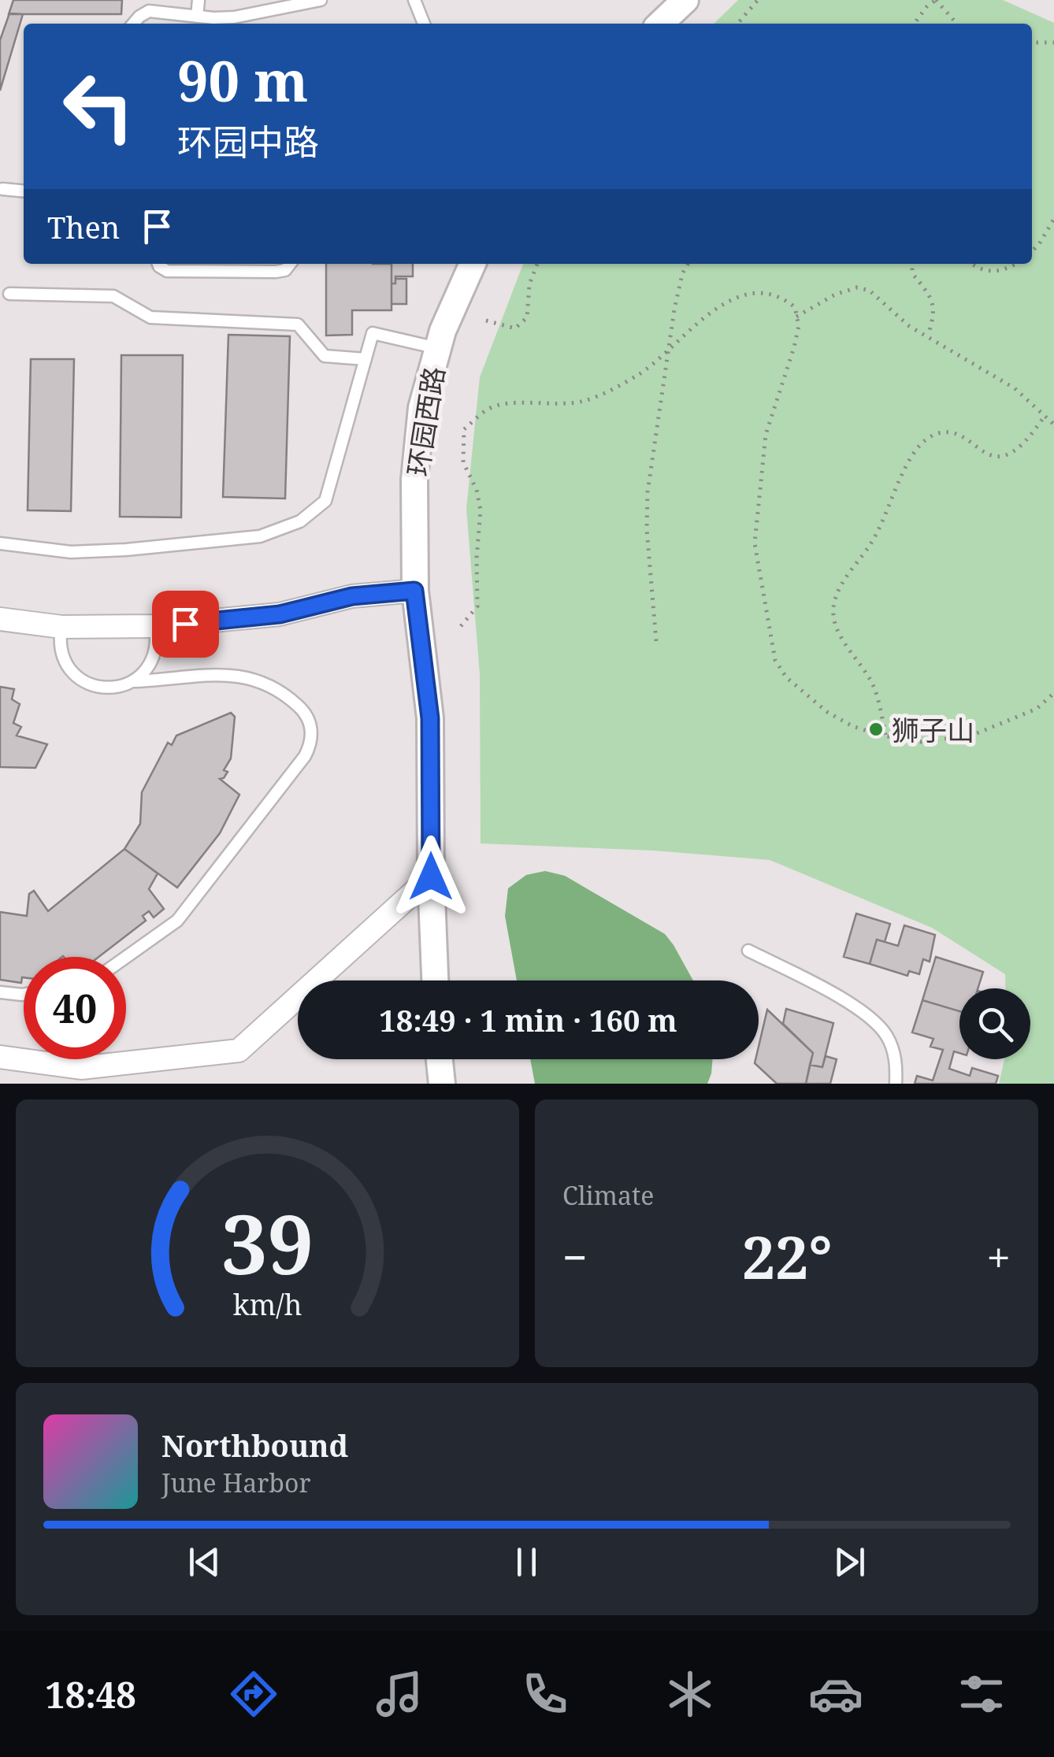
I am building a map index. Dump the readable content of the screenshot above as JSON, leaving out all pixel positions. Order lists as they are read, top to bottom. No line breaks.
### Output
{"streets":{"street":["环园西路"]},"places":["狮子山"],"page":{"turn":["90 m","环园中路"],"then":"Then","limit":"40","trip":"18:49 · 1 min · 160 m","tile":"Climate","heat":["−","22°","+"],"song":["Northbound","June Harbor"],"tabs":"18:48","gauge":["39","km/h"]}}
